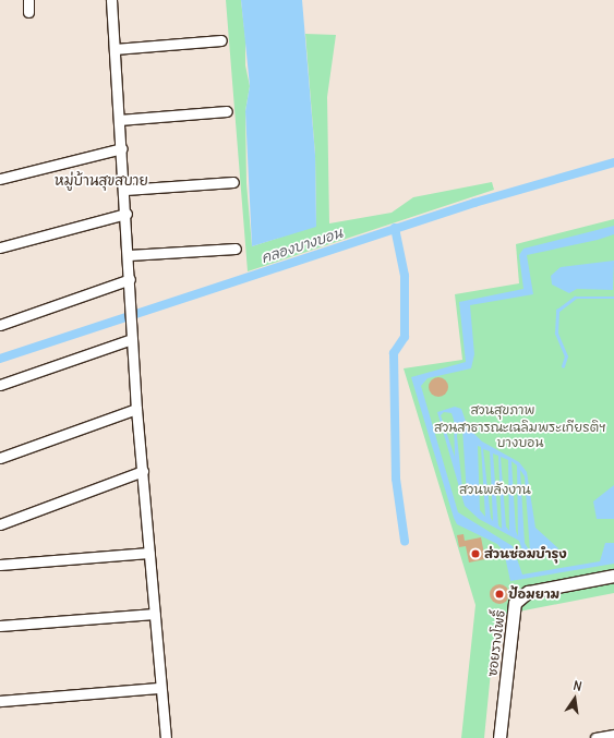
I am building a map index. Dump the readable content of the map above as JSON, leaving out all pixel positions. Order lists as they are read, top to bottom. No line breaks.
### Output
{"streets":{"street":["ซอยรางโพธิ์"]},"districts":["หมู่บ้านสุขสบาย"],"water":["คลองบางบอน"],"parks":["สวนสุขภาพ","สวนสาธารณะเฉลิมพระเกียรติฯ บางบอน","สวนพลังงาน"],"places":["ส่วนซ่อมบำรุง","ป้อมยาม"],"north":"top"}
